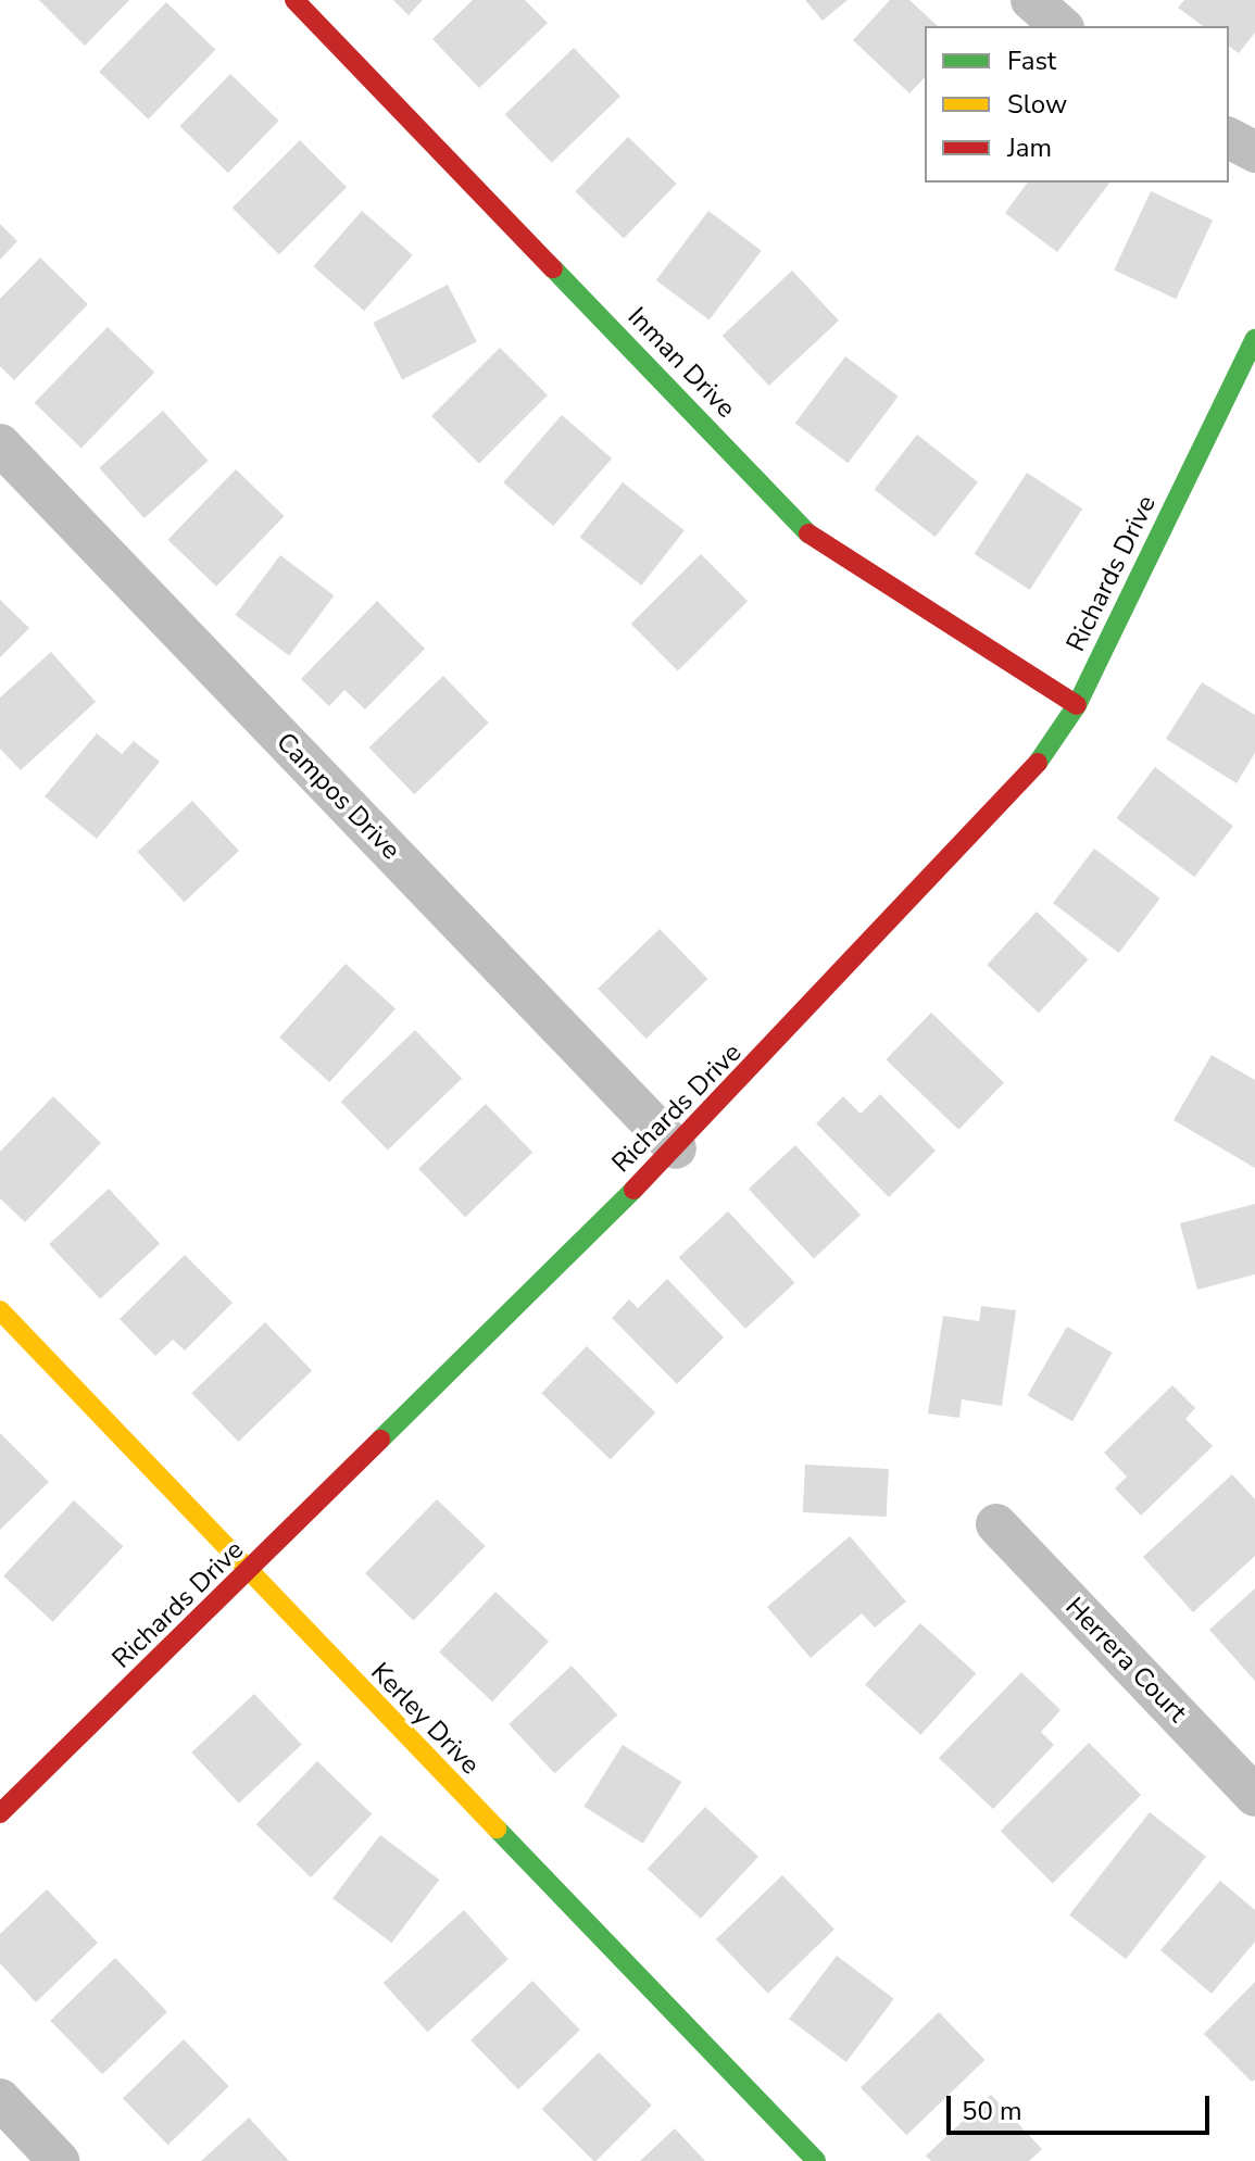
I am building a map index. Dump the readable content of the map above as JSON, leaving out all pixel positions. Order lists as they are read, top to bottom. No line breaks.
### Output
{"streets":{"street":["Inman Drive","Richards Drive","Campos Drive","Herrera Court","Kerley Drive"]},"crossings":[["Inman Drive","Richards Drive"],["Richards Drive","Campos Drive"],["Richards Drive","Kerley Drive"]],"legend":["Fast","Slow","Jam"],"scale_bar":"50 m"}
